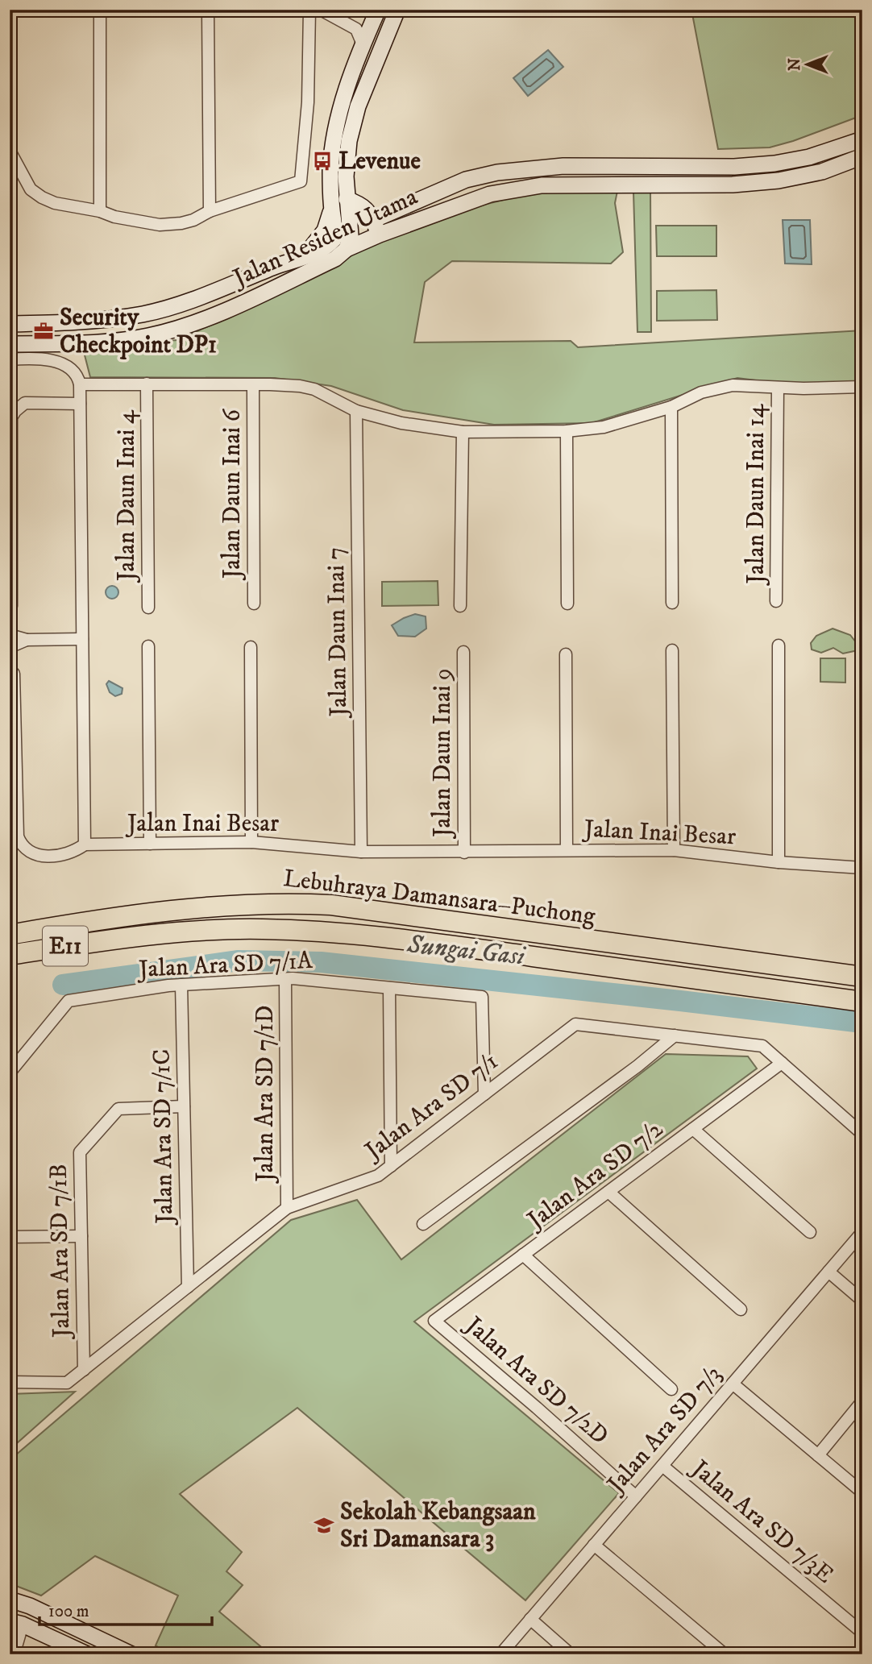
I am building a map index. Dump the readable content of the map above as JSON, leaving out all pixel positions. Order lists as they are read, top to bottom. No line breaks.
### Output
{"streets":{"highway":["Lebuhraya Damansara–Puchong","E11"],"street":["Jalan Residen Utama","Jalan Daun Inai 6","Jalan Daun Inai 14","Jalan Daun Inai 4","Jalan Daun Inai 7","Jalan Daun Inai 9","Jalan Inai Besar","Jalan Ara SD 7/1A","Jalan Ara SD 7/1D","Jalan Ara SD 7/1","Jalan Ara SD 7/1C","Jalan Ara SD 7/2","Jalan Ara SD 7/1B","Jalan Ara SD 7/2D","Jalan Ara SD 7/3","Jalan Ara SD 7/3E"]},"crossings":[["Jalan Daun Inai 7","Jalan Inai Besar"],["Jalan Daun Inai 9","Jalan Inai Besar"],["Lebuhraya Damansara–Puchong","E11"],["Jalan Ara SD 7/1A","Jalan Ara SD 7/1D"],["Jalan Ara SD 7/1A","Jalan Ara SD 7/1"],["Jalan Ara SD 7/1A","Jalan Ara SD 7/1C"],["Jalan Ara SD 7/1D","Jalan Ara SD 7/1"],["Jalan Ara SD 7/1","Jalan Ara SD 7/1C"],["Jalan Ara SD 7/1","Jalan Ara SD 7/2"],["Jalan Ara SD 7/1","Jalan Ara SD 7/1B"],["Jalan Ara SD 7/1C","Jalan Ara SD 7/1B"],["Jalan Ara SD 7/2","Jalan Ara SD 7/2D"],["Jalan Ara SD 7/2D","Jalan Ara SD 7/3"],["Jalan Ara SD 7/3","Jalan Ara SD 7/3E"]],"water":["Sungai Gasi"],"places":{"bus stop":["Levenue"],"office":["Security Checkpoint DP1"],"school or university":["Sekolah Kebangsaan Sri Damansara 3"]},"scale_bar":"100 m","north":"left"}
